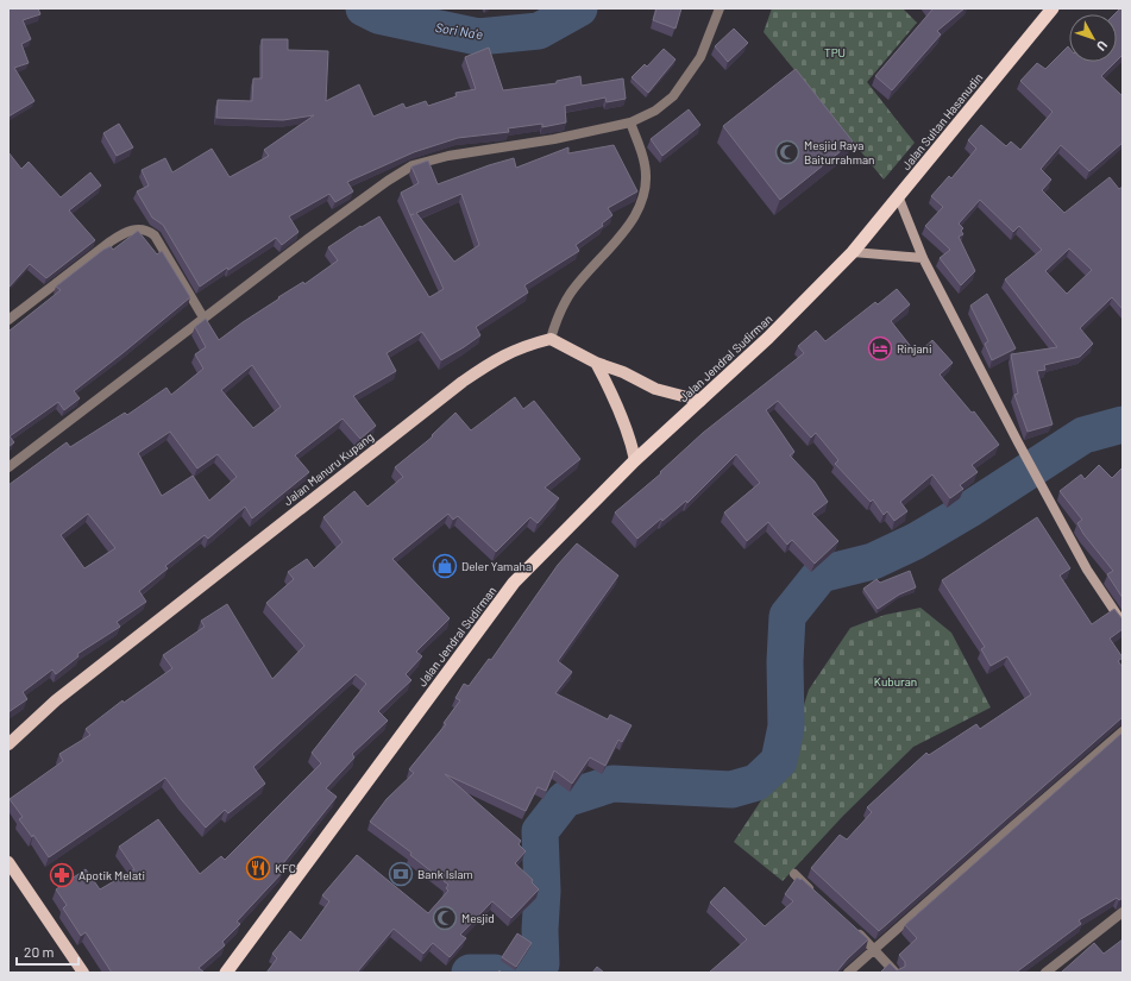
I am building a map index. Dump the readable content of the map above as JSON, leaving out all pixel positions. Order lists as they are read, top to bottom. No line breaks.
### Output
{"streets":{"highway":["Jalan Sultan Hasanudin","Jalan Jendral Sudirman"],"main road":["Jalan Manuru Kupang"]},"crossings":[["Jalan Sultan Hasanudin","Jalan Jendral Sudirman"]],"water":["Sori Na'e"],"parks":["TPU","Kuburan"],"places":{"mosque":["Mesjid Raya Baiturrahman","Mesjid"],"hotel":["Rinjani"],"shop":["Deler Yamaha"],"restaurant":["KFC"],"bank":["Bank Islam"],"pharmacy":["Apotik Melati"]},"scale_bar":"20 m","north":"bottom right"}
